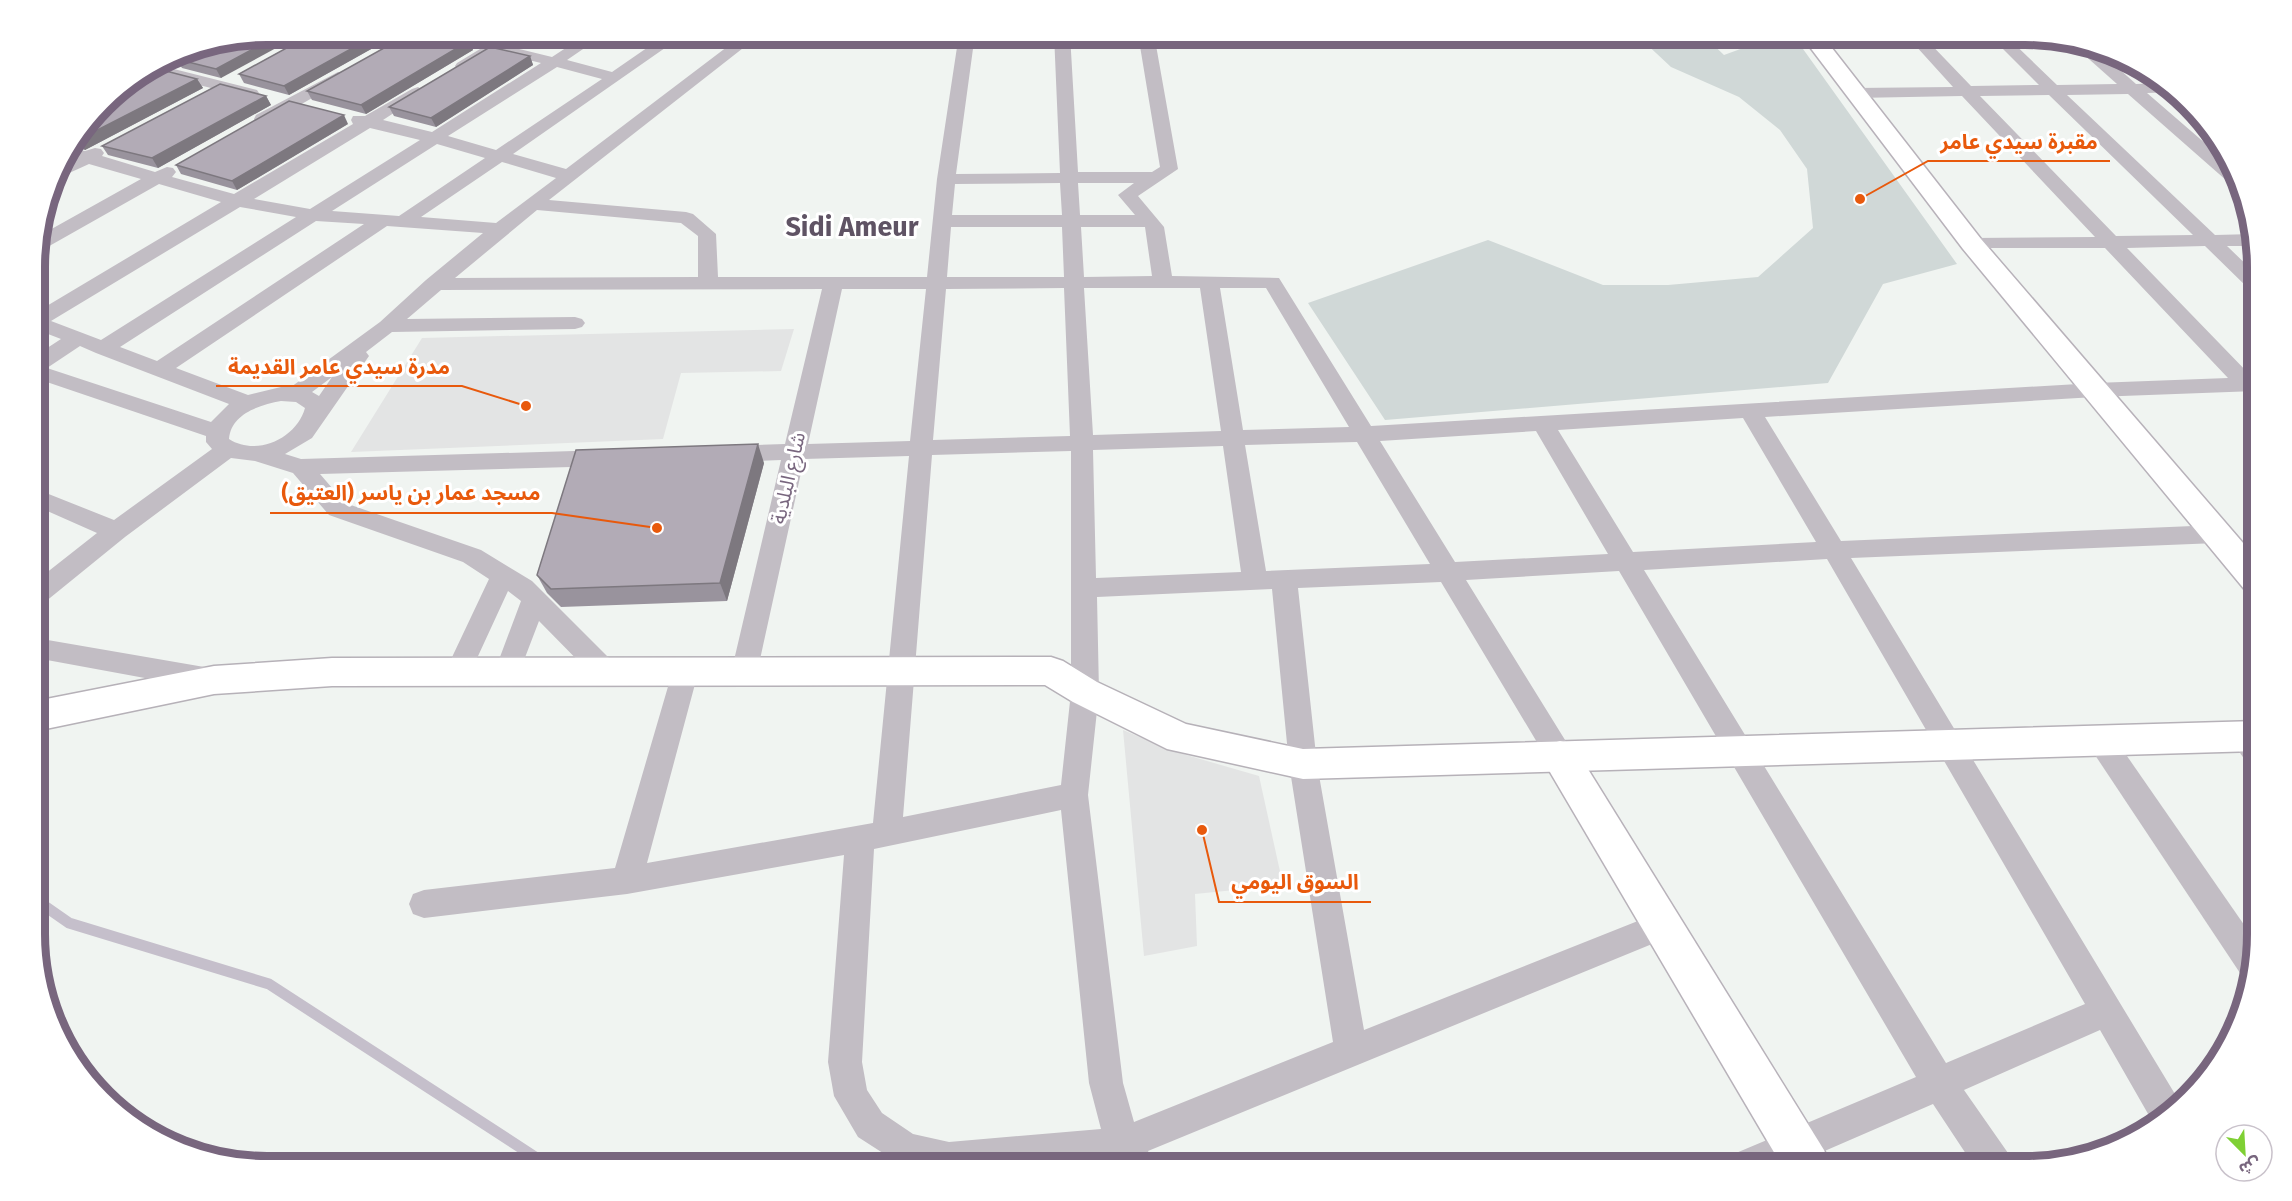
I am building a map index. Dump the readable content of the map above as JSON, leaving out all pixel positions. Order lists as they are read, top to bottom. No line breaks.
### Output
{"streets":{"street":["شارع البلدية"]},"districts":["Sidi Ameur"],"places":["مقبرة سيدي عامر","مدرة سيدي عامر القديمة","مسجد عمار بن ياسر (العتيق)","السوق اليومي"],"north":"bottom right"}
